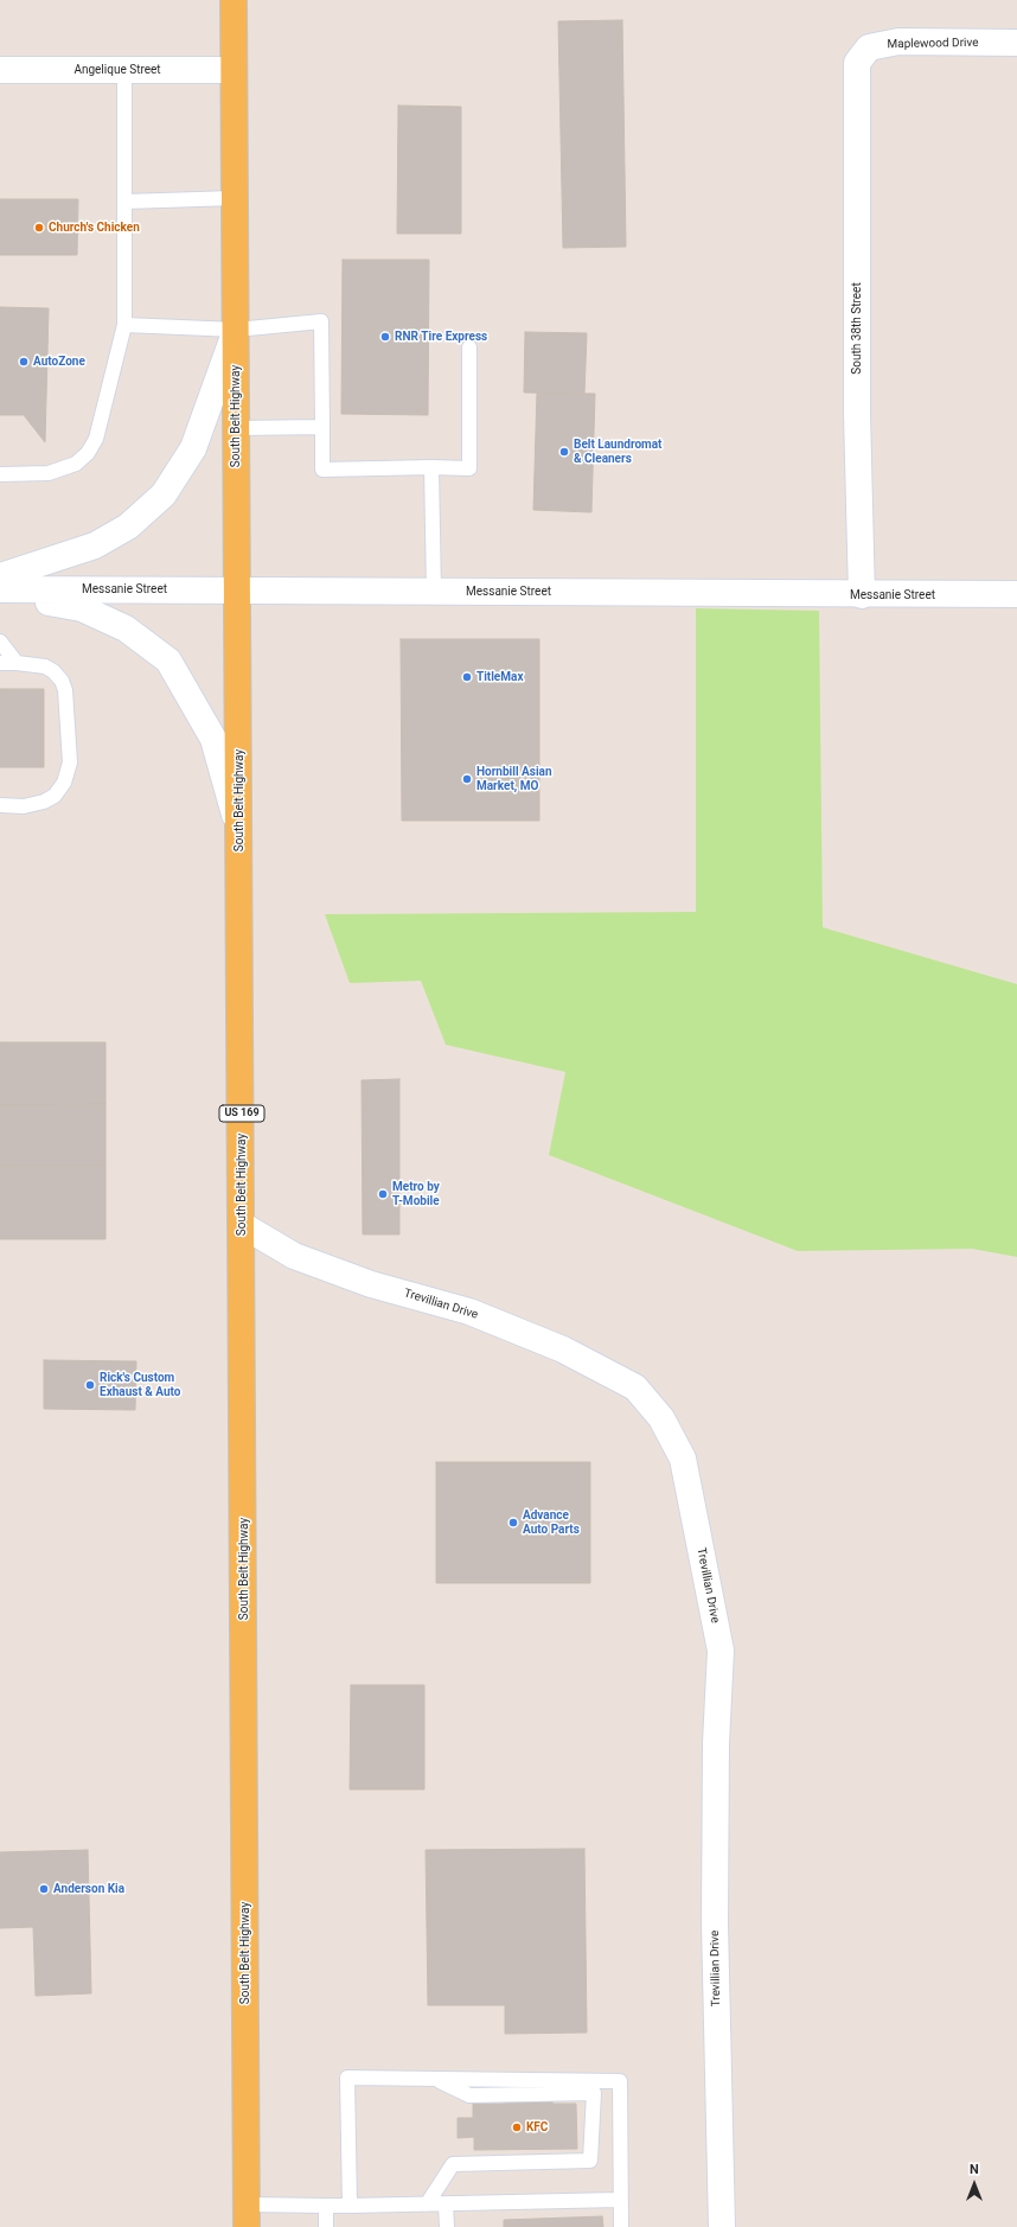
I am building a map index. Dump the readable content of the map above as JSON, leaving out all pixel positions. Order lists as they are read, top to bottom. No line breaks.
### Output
{"streets":{"main road":["South Belt Highway","US 169"],"street":["Maplewood Drive","Angelique Street","South 38th Street","Messanie Street","Trevillian Drive"]},"crossings":[["Maplewood Drive","South 38th Street"],["Angelique Street","South Belt Highway"],["South 38th Street","Messanie Street"],["South Belt Highway","Messanie Street"],["South Belt Highway","Trevillian Drive"]],"places":["Church's Chicken","RNR Tire Express","AutoZone","Belt Laundromat & Cleaners","TitleMax","Hornbill Asian Market, MO","Metro by T-Mobile","Rick's Custom Exhaust & Auto","Advance Auto Parts","Anderson Kia","KFC"],"north":"top"}
